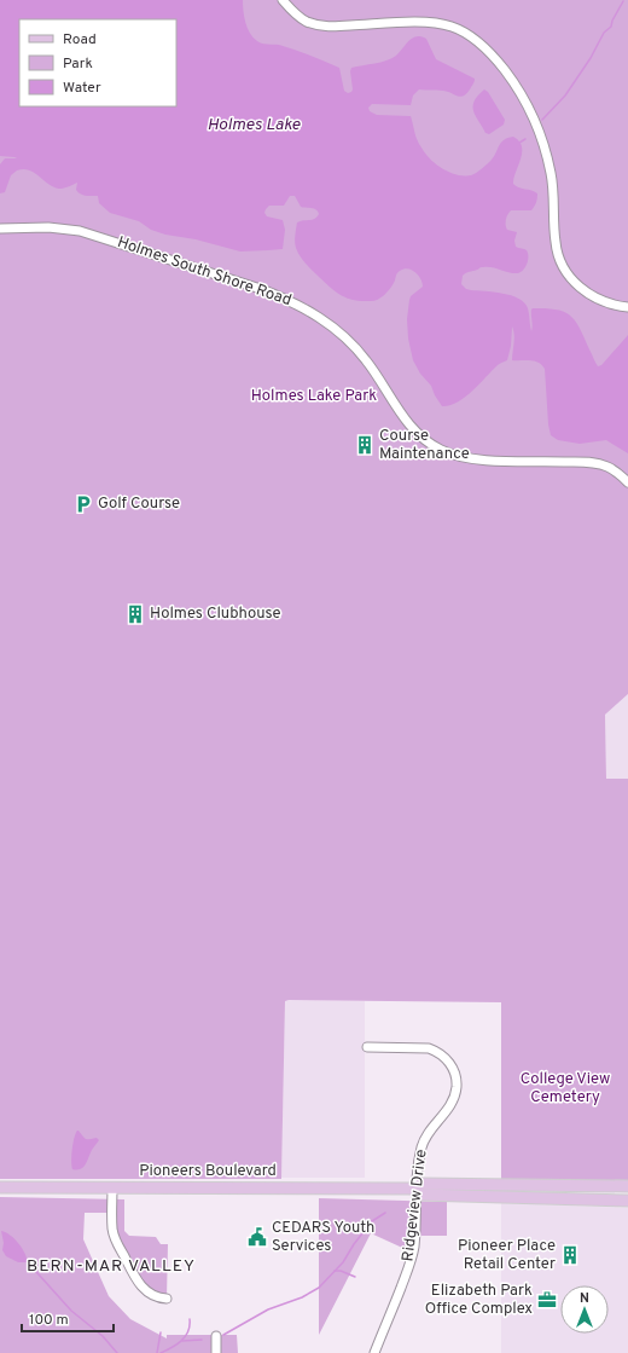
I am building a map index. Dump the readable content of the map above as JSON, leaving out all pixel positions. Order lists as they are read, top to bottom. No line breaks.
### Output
{"streets":{"main road":["Pioneers Boulevard"],"street":["Holmes South Shore Road","Ridgeview Drive"]},"crossings":[["Pioneers Boulevard","Ridgeview Drive"]],"districts":["BERN-MAR VALLEY"],"water":["Holmes Lake"],"parks":["Holmes Lake Park","College View Cemetery"],"places":{"building":["Course Maintenance","Holmes Clubhouse","Pioneer Place Retail Center"],"parking":["Golf Course"],"public building":["CEDARS Youth Services"],"office":["Elizabeth Park Office Complex"]},"legend":["Road","Park","Water"],"scale_bar":"100 m","north":"top"}
